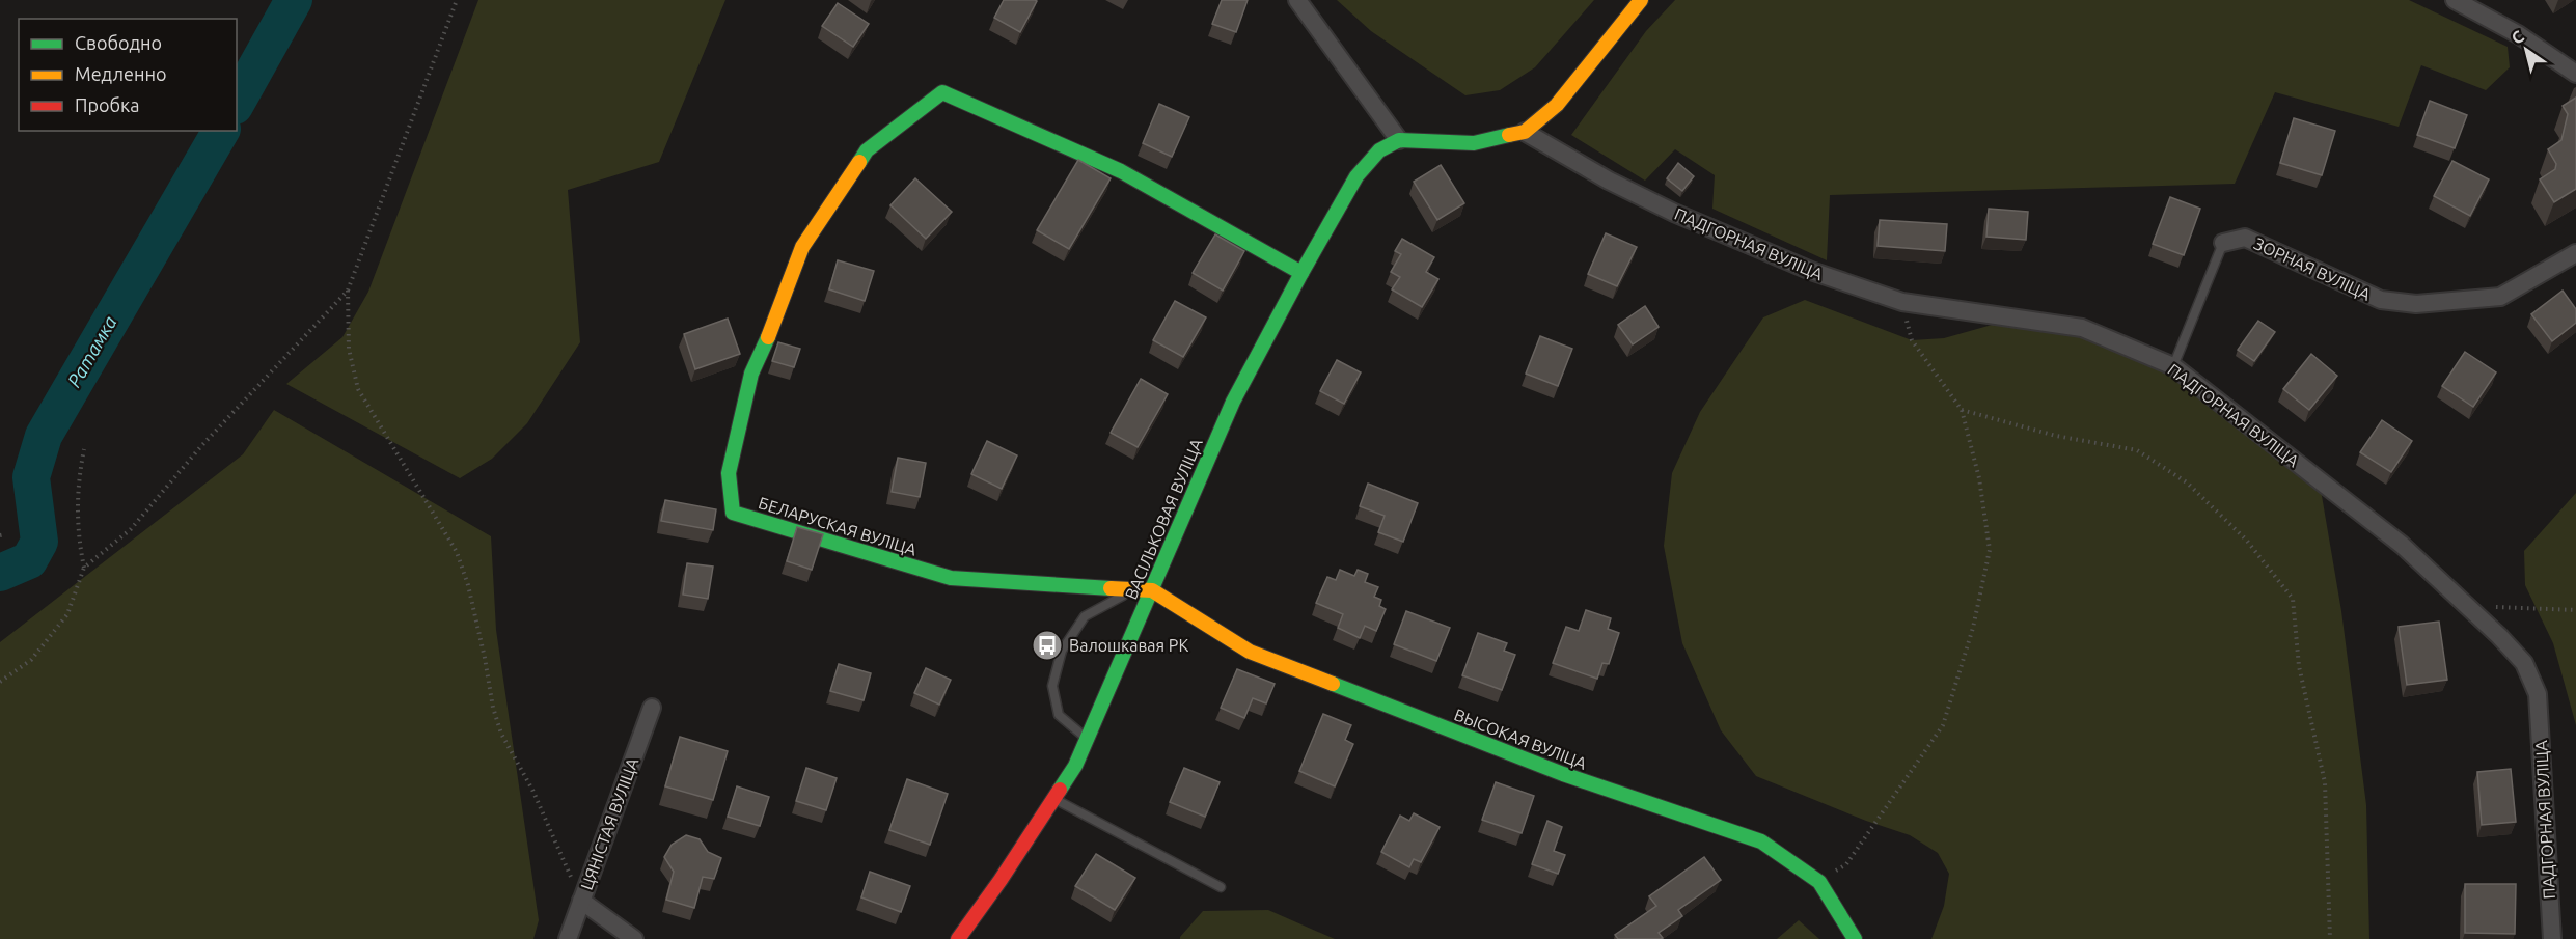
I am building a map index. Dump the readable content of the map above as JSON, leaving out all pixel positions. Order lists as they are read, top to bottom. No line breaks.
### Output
{"streets":{"street":["ПАДГОРНАЯ ВУЛІЦА","ЗОРНАЯ ВУЛІЦА","ВАСІЛЬКОВАЯ ВУЛІЦА","БЕЛАРУСКАЯ ВУЛІЦА","ВЫСОКАЯ ВУЛІЦА","ЦЯНІСТАЯ ВУЛІЦА"]},"crossings":[["ВАСІЛЬКОВАЯ ВУЛІЦА","БЕЛАРУСКАЯ ВУЛІЦА"],["ВАСІЛЬКОВАЯ ВУЛІЦА","ВЫСОКАЯ ВУЛІЦА"],["БЕЛАРУСКАЯ ВУЛІЦА","ВЫСОКАЯ ВУЛІЦА"]],"water":["Ратамка"],"places":{"bus stop":["Валошкавая РК"]},"legend":["Свободно","Медленно","Пробка"],"north":"top left"}
